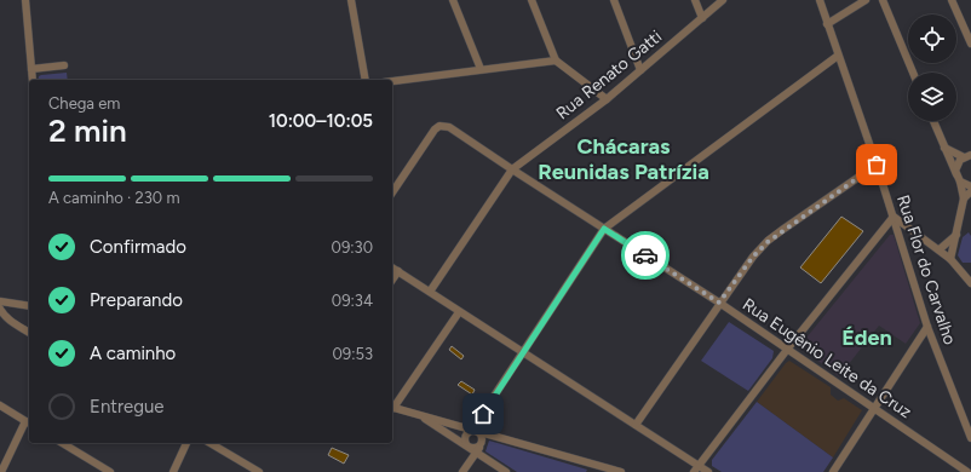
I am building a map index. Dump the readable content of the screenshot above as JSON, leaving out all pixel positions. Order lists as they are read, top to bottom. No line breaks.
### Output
{"streets":{"street":["Rua Renato Gatti","Rua Flor do Carvalho","Rua Eugênio Leite da Cruz"]},"crossings":[["Rua Renato Gatti","Rua Eugênio Leite da Cruz"]],"districts":["Chácaras Reunidas Patrízia","Éden"],"page":{"heading":["2 min","Chega em","10:00–10:05"],"bar":"A caminho · 230 m","list":[["Confirmado","09:30"],["Preparando","09:34"],["A caminho","09:53"],"Entregue"]}}
